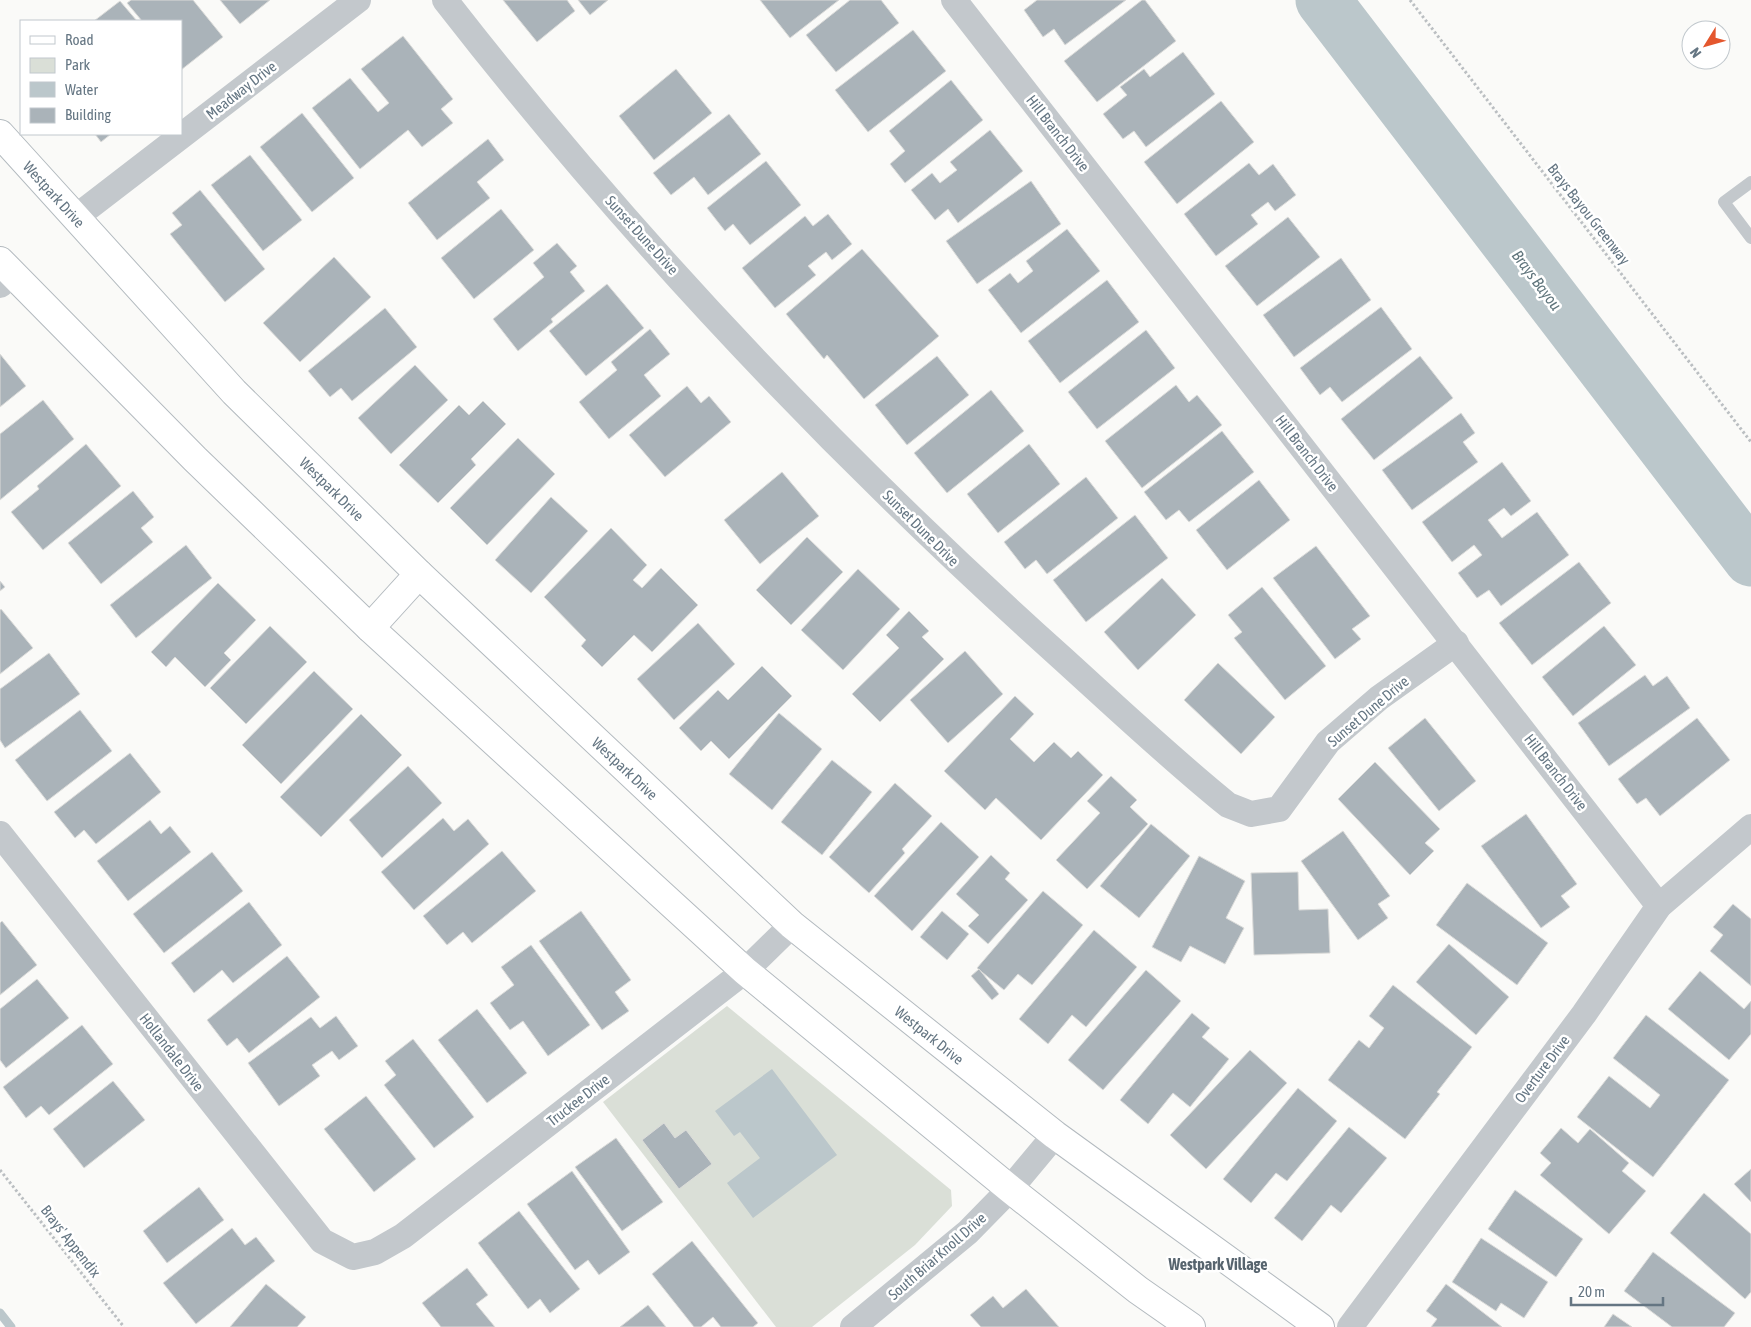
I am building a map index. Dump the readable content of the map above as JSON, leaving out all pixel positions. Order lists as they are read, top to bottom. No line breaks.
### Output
{"streets":{"main road":["Westpark Drive"],"street":["Meadway Drive","Hill Branch Drive","Sunset Dune Drive","Hollandale Drive","Overture Drive","Truckee Drive","South Briar Knoll Drive"],"path":["Brays Bayou Greenway","Brays' Appendix"]},"crossings":[["Meadway Drive","Westpark Drive"],["Hill Branch Drive","Sunset Dune Drive"],["Hill Branch Drive","Overture Drive"],["Westpark Drive","Truckee Drive"],["Westpark Drive","South Briar Knoll Drive"],["Hollandale Drive","Truckee Drive"]],"districts":["Westpark Village"],"water":["Brays Bayou"],"legend":["Road","Park","Water","Building"],"scale_bar":"20 m","north":"bottom left"}
